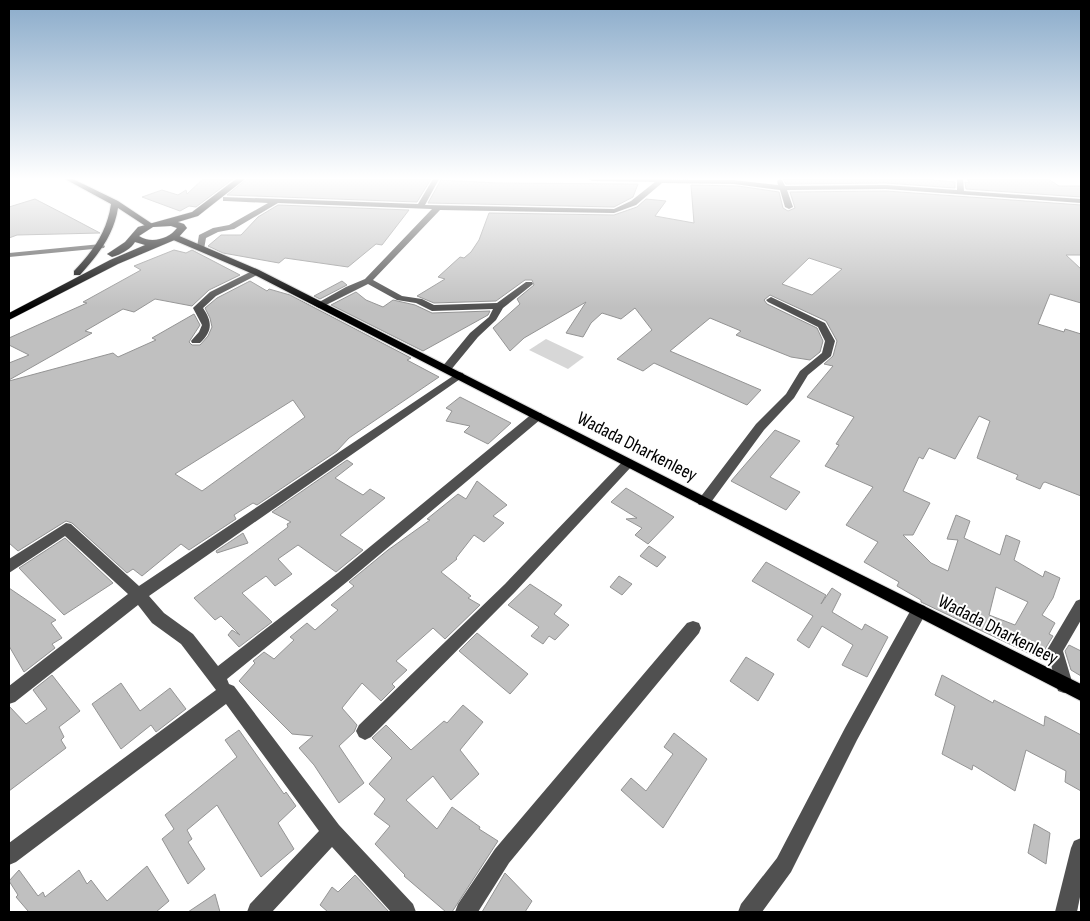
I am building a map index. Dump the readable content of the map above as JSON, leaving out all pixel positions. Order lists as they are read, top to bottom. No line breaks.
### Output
{"streets":{"main road":["Wadada Dharkenleey"]}}
